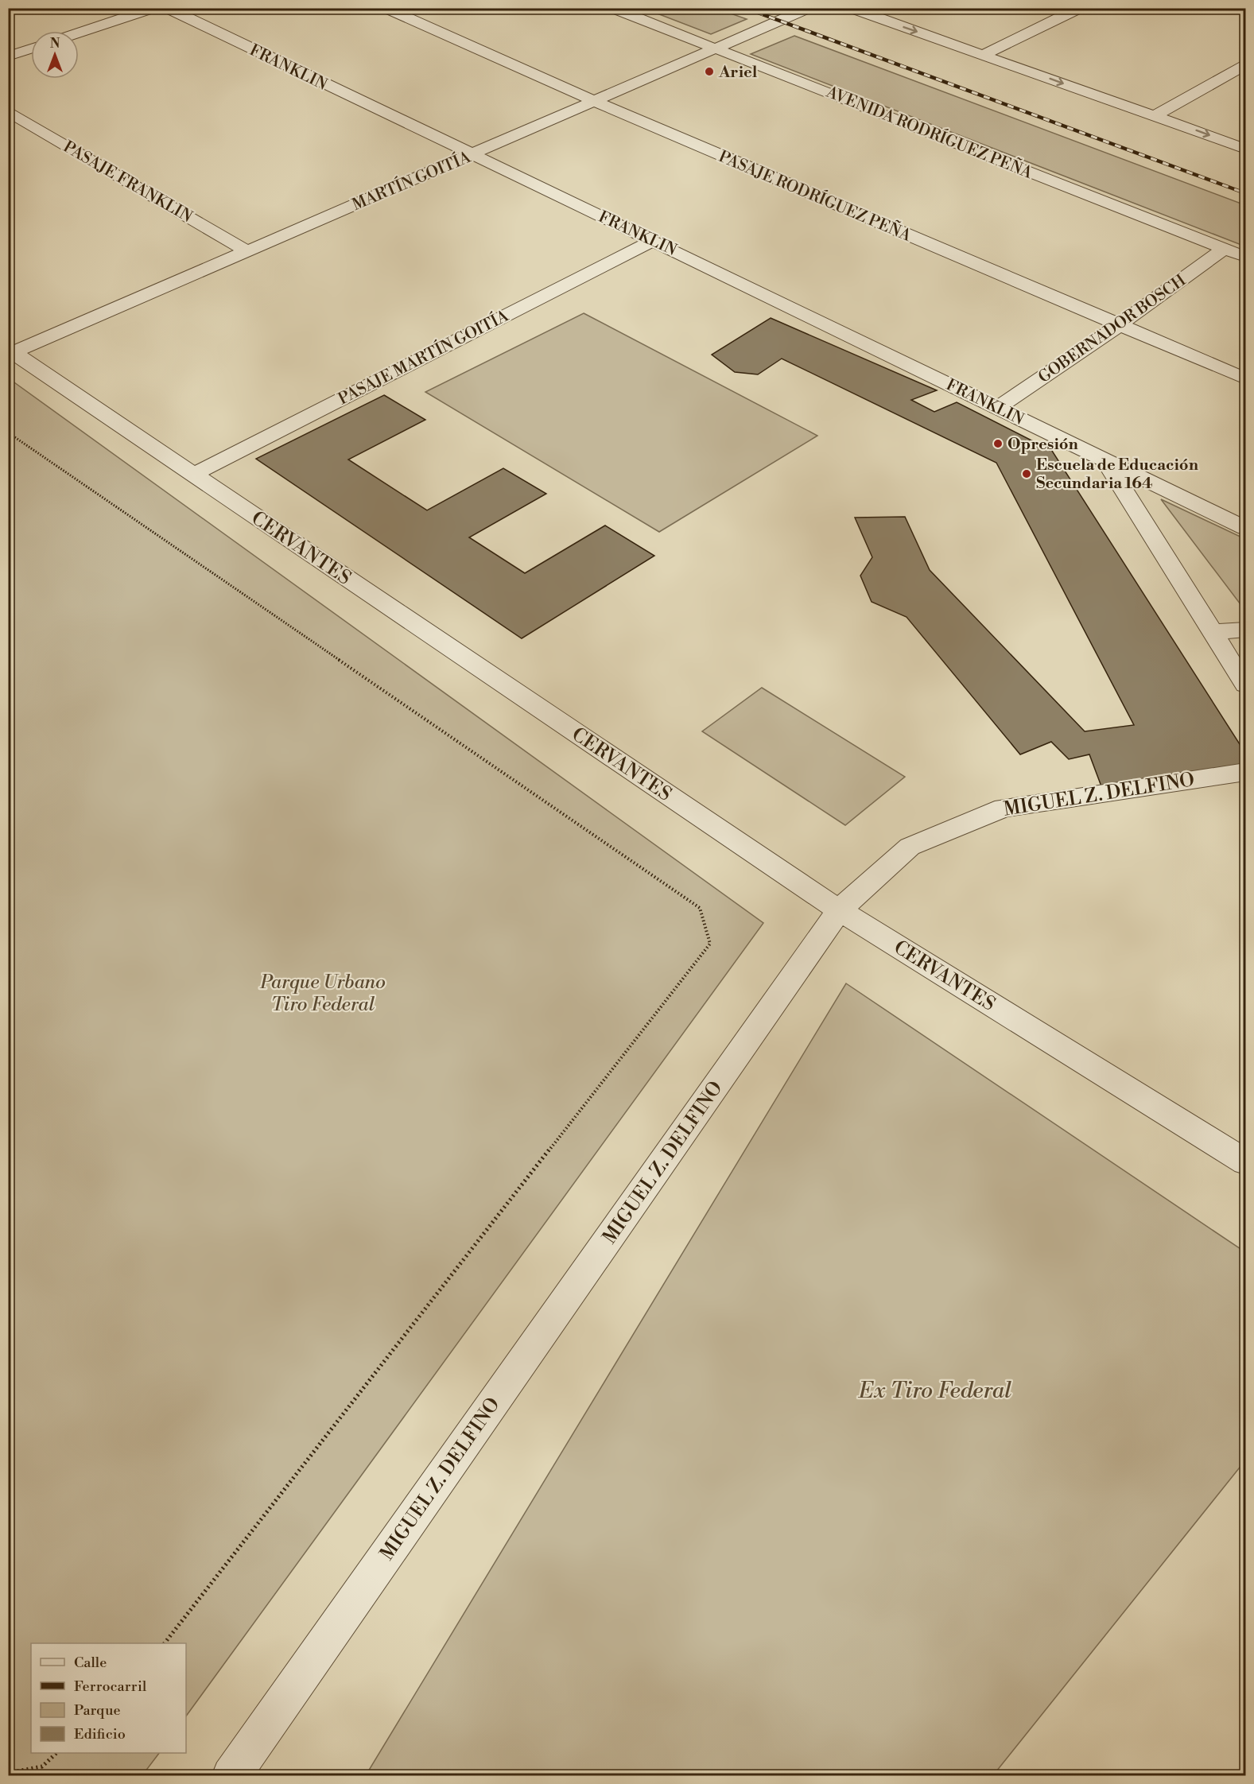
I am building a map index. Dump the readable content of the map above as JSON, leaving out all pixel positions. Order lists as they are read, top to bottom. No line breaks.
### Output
{"streets":{"street":["FRANKLIN","AVENIDA RODRÍGUEZ PEÑA","MARTÍN GOITÍA","PASAJE FRANKLIN","PASAJE RODRÍGUEZ PEÑA","GOBERNADOR BOSCH","PASAJE MARTÍN GOITÍA","CERVANTES","MIGUEL Z. DELFINO"]},"crossings":[["FRANKLIN","MARTÍN GOITÍA"],["FRANKLIN","GOBERNADOR BOSCH"],["FRANKLIN","PASAJE MARTÍN GOITÍA"],["AVENIDA RODRÍGUEZ PEÑA","MARTÍN GOITÍA"],["AVENIDA RODRÍGUEZ PEÑA","GOBERNADOR BOSCH"],["MARTÍN GOITÍA","PASAJE FRANKLIN"],["MARTÍN GOITÍA","PASAJE RODRÍGUEZ PEÑA"],["MARTÍN GOITÍA","CERVANTES"],["PASAJE RODRÍGUEZ PEÑA","GOBERNADOR BOSCH"],["PASAJE MARTÍN GOITÍA","CERVANTES"],["CERVANTES","MIGUEL Z. DELFINO"]],"parks":["Parque Urbano Tiro Federal","Ex Tiro Federal"],"places":["Ariel","Opresión","Escuela de Educación Secundaria 164"],"legend":["Calle","Ferrocarril","Parque","Edificio"],"north":"top"}
